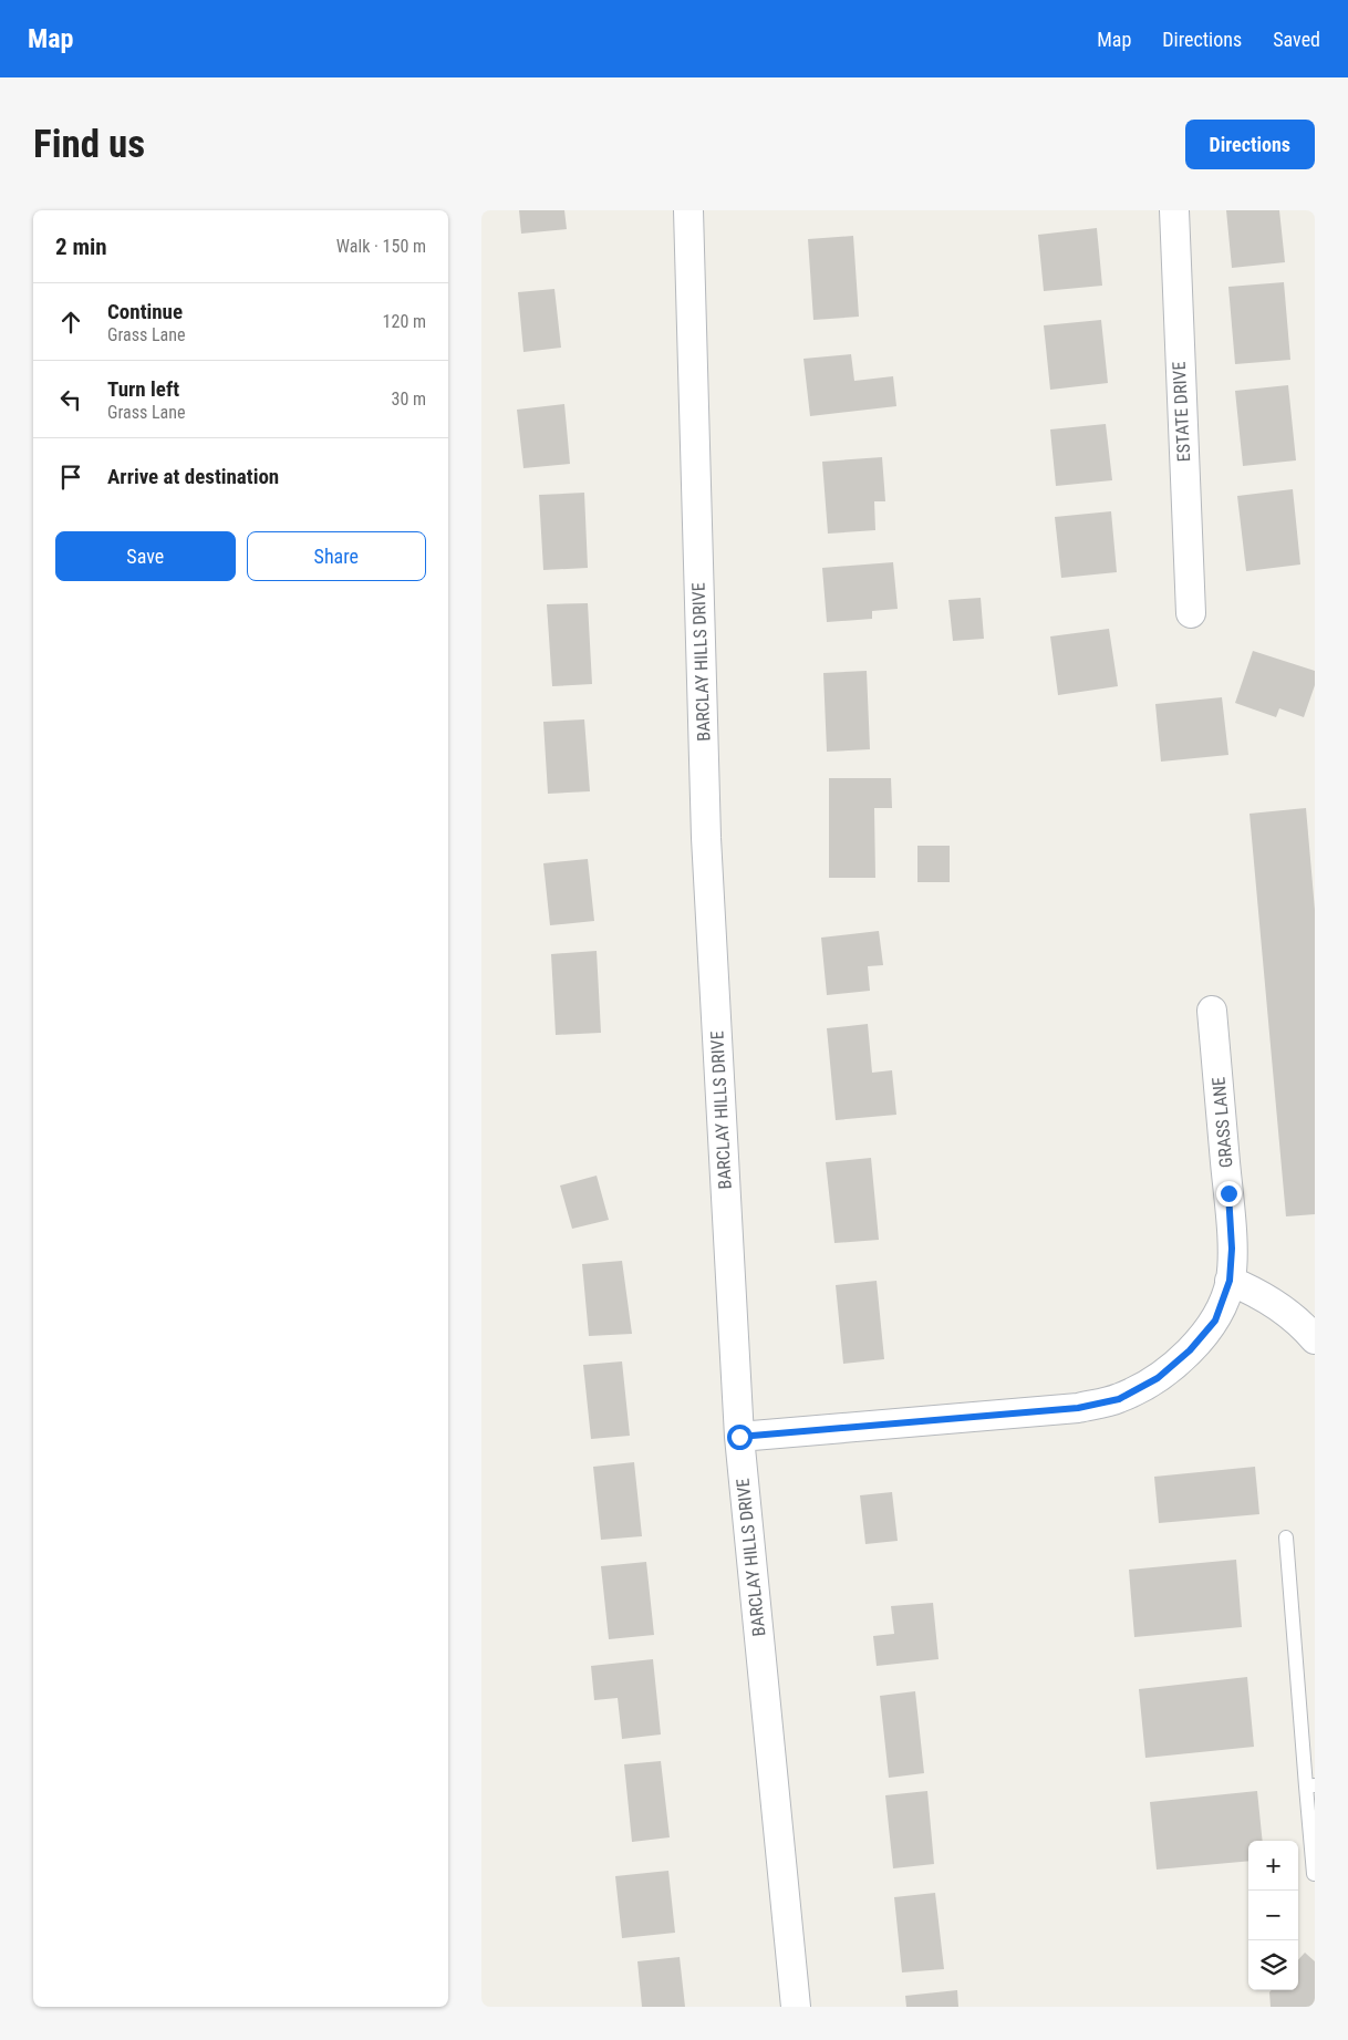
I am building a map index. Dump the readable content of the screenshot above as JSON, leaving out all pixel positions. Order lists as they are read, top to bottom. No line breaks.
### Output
{"streets":{"street":["ESTATE DRIVE","BARCLAY HILLS DRIVE","GRASS LANE"]},"crossings":[["BARCLAY HILLS DRIVE","GRASS LANE"]],"page":{"header":"Map","nav":["Map","Directions","Saved"],"buttons":["Directions",["Save","Share"]],"title":"Find us","heading":["2 min","Walk · 150 m"],"list":[["Continue","Grass Lane","120 m"],["Turn left","Grass Lane","30 m"],"Arrive at destination"],"map_buttons":["+","−"]}}
